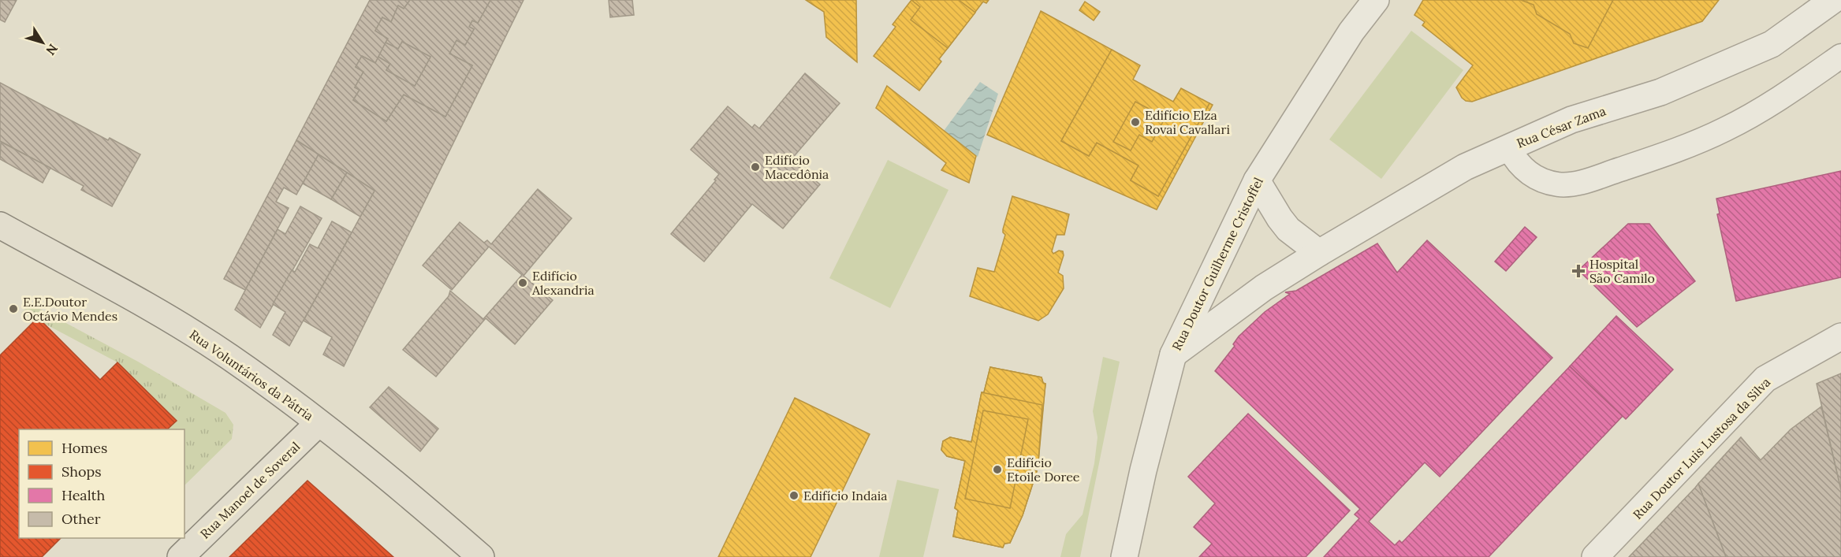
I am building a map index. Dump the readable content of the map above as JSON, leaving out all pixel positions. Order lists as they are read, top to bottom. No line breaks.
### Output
{"streets":{"main road":["Rua Voluntários da Pátria","Rua Manoel de Soveral"],"street":["Rua César Zama","Rua Doutor Guilherme Cristoffel","Rua Doutor Luis Lustosa da Silva"]},"crossings":[["Rua César Zama","Rua Doutor Guilherme Cristoffel"],["Rua Voluntários da Pátria","Rua Manoel de Soveral"]],"places":{"other":["Edifício Elza Rovai Cavallari","Edifício Macedônia","Edifício Alexandria","E.E.Doutor Octávio Mendes","Edifício Etoile Doree","Edifício Indaia"],"health":["Hospital São Camilo"]},"legend":["Homes","Shops","Health","Other"],"north":"bottom right"}
